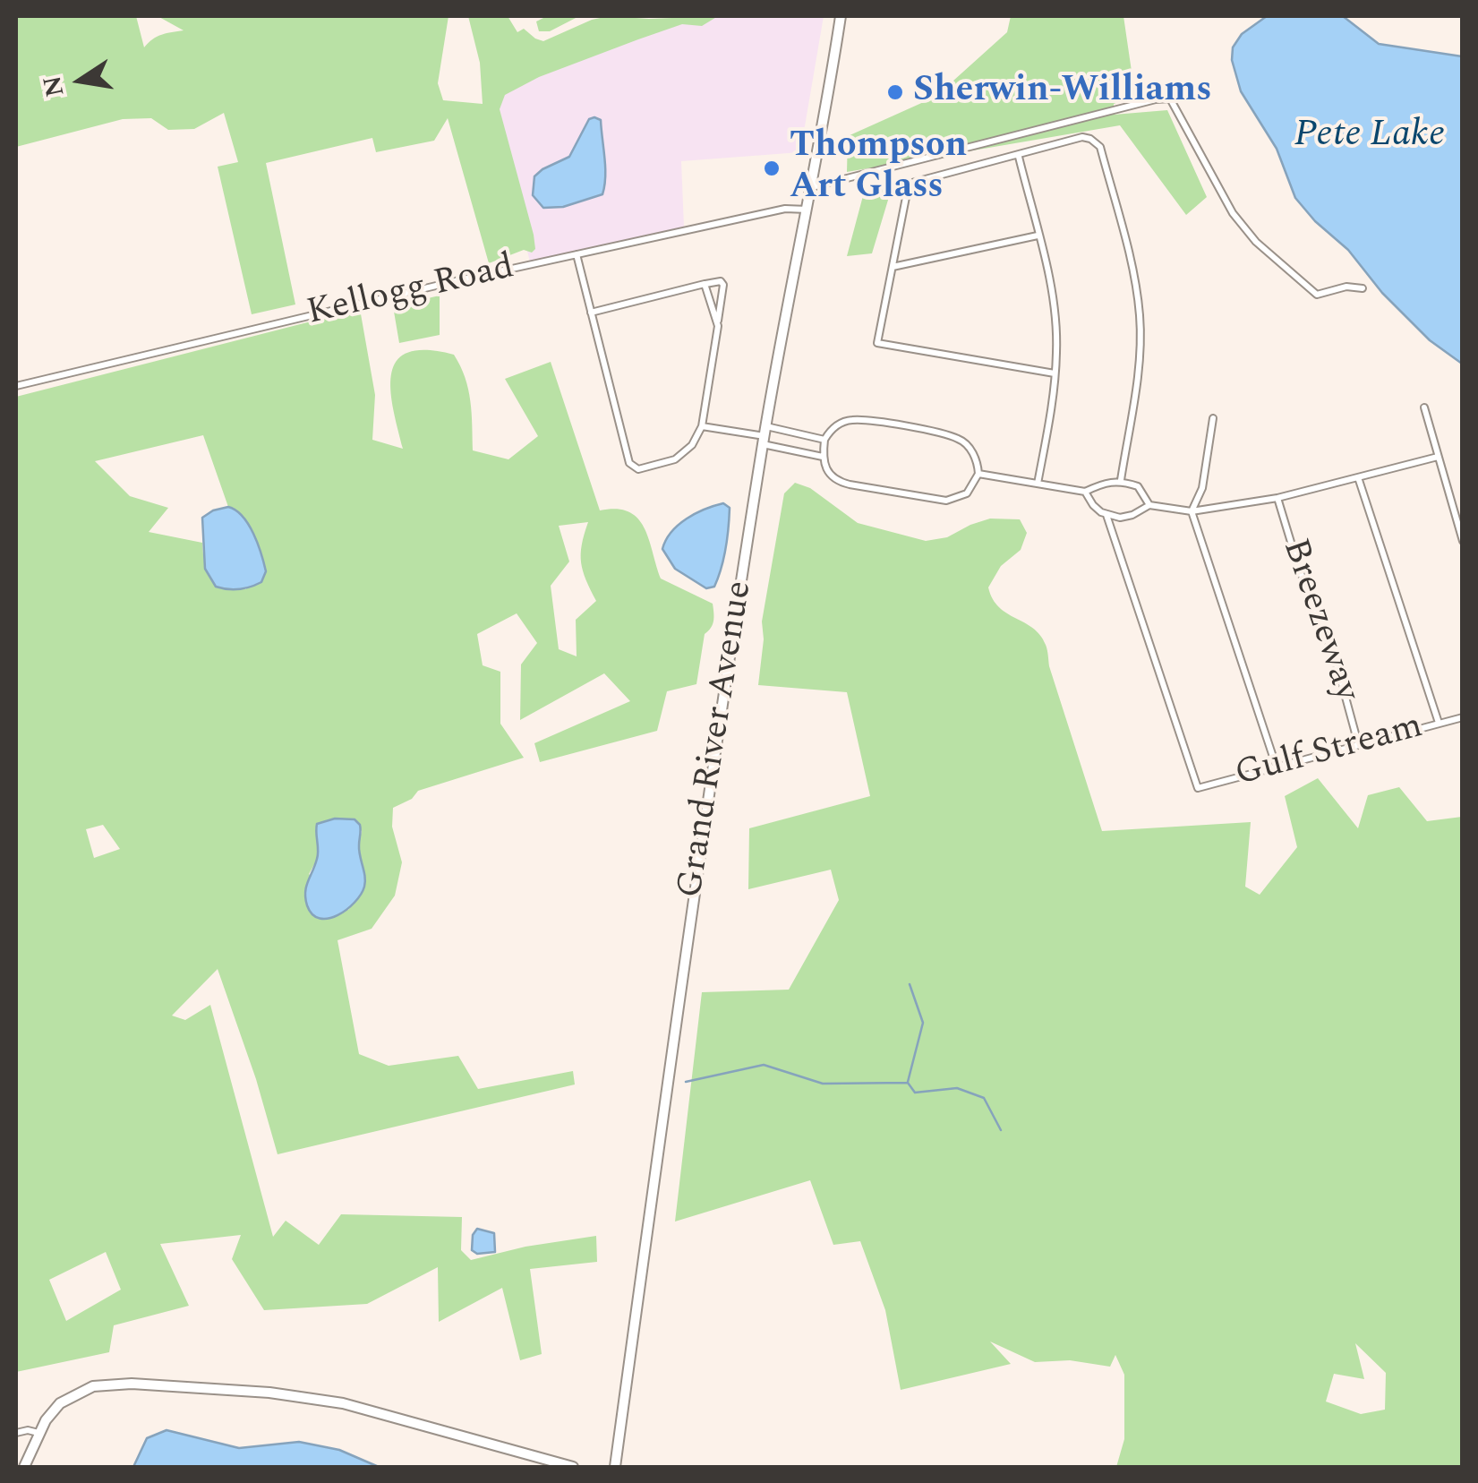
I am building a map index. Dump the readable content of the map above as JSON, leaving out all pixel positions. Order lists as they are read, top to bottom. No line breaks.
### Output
{"streets":{"main road":["Grand River Avenue"],"street":["Kellogg Road","Breezeway","Gulf Stream"]},"crossings":[["Kellogg Road","Grand River Avenue"],["Breezeway","Gulf Stream"]],"water":["Pete Lake"],"places":["Sherwin-Williams","Thompson Art Glass"],"north":"left"}
